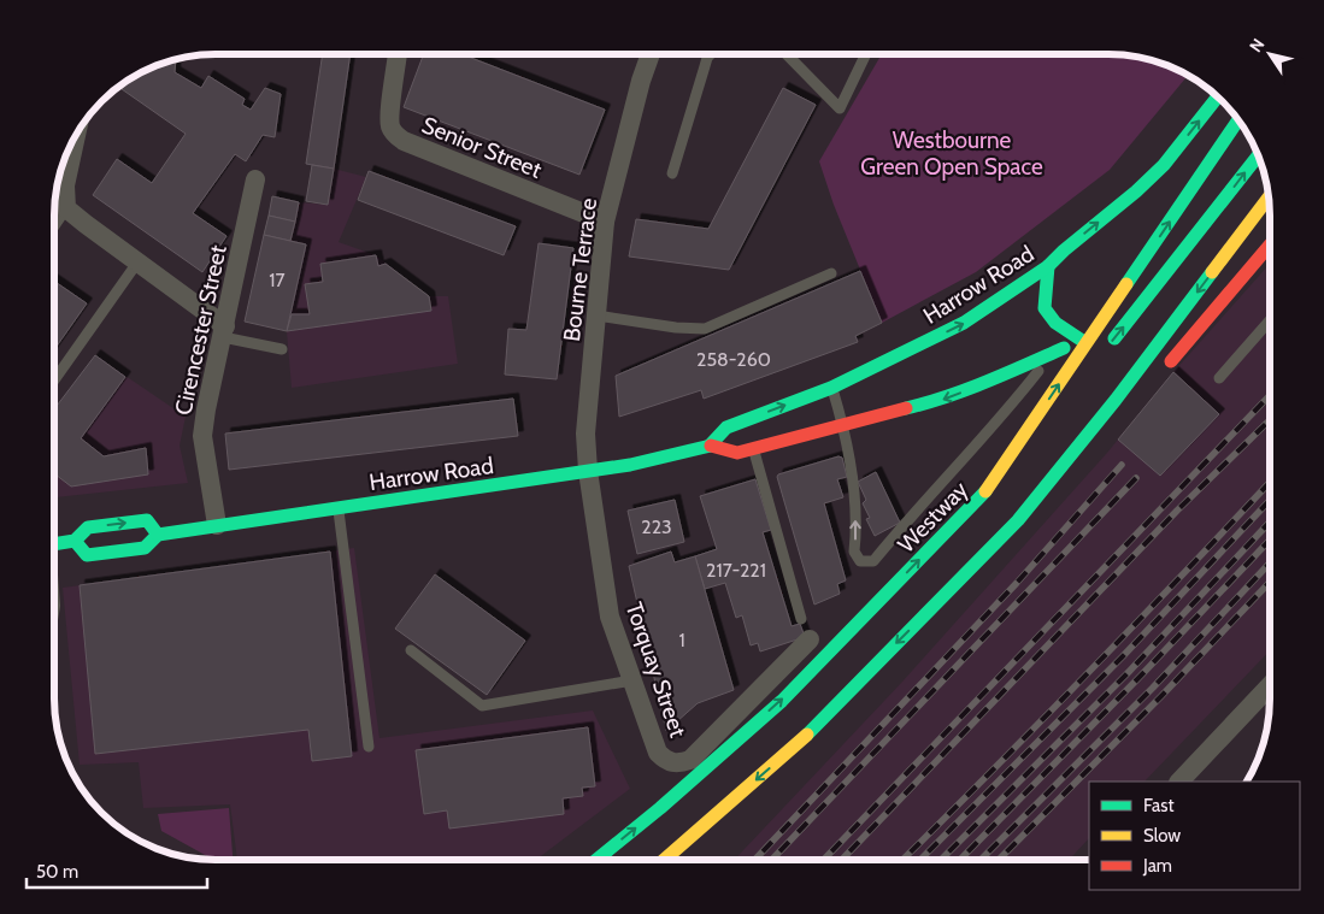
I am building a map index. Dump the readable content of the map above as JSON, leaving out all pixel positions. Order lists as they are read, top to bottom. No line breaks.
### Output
{"streets":{"main road":["Harrow Road","Westway"],"street":["Senior Street","Bourne Terrace","Cirencester Street","Torquay Street"]},"crossings":[["Senior Street","Bourne Terrace"],["Bourne Terrace","Harrow Road"],["Bourne Terrace","Torquay Street"],["Harrow Road","Cirencester Street"],["Harrow Road","Torquay Street"]],"parks":["Westbourne Green Open Space"],"house_numbers":["17","258-260","223","217-221","1"],"legend":["Fast","Slow","Jam"],"scale_bar":"50 m","north":"top left"}
